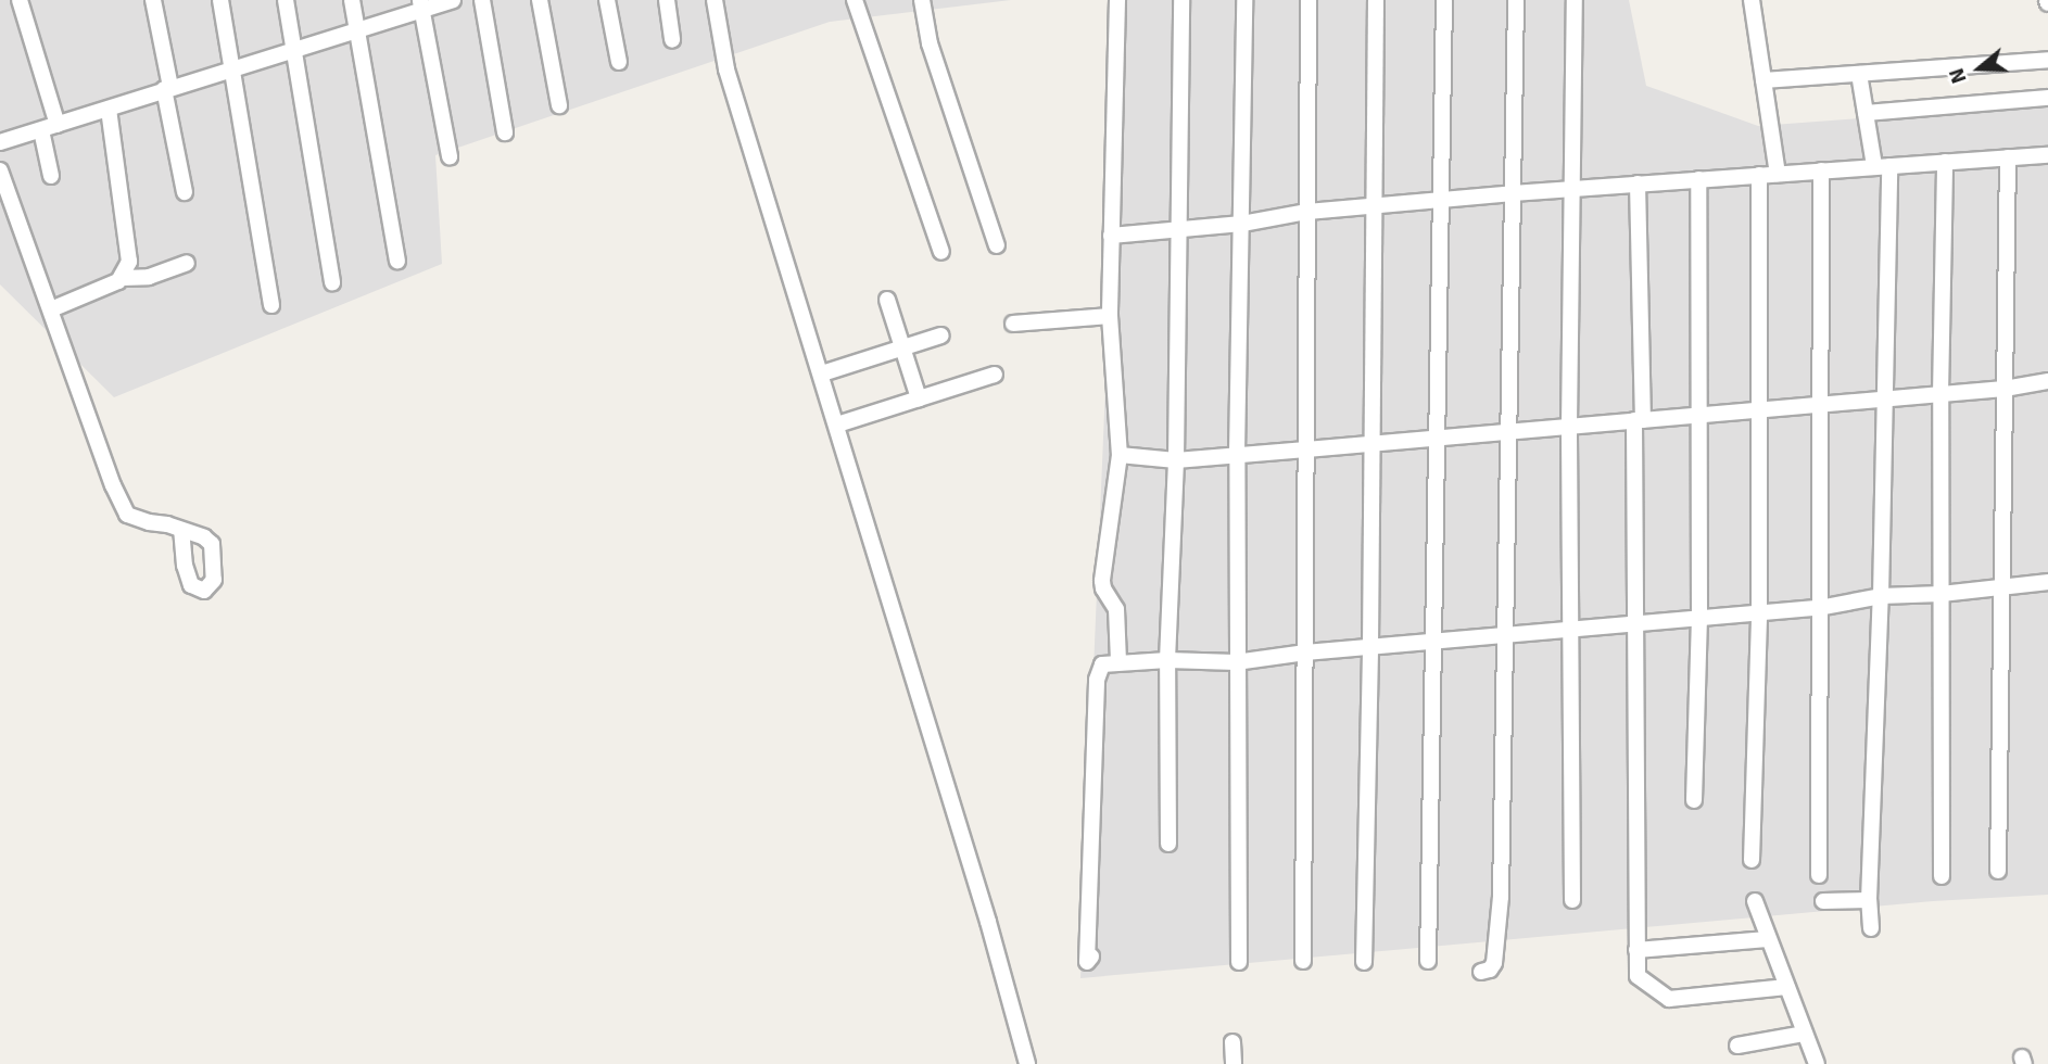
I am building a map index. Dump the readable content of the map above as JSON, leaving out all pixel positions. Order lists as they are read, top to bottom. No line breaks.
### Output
{"north":"left"}
